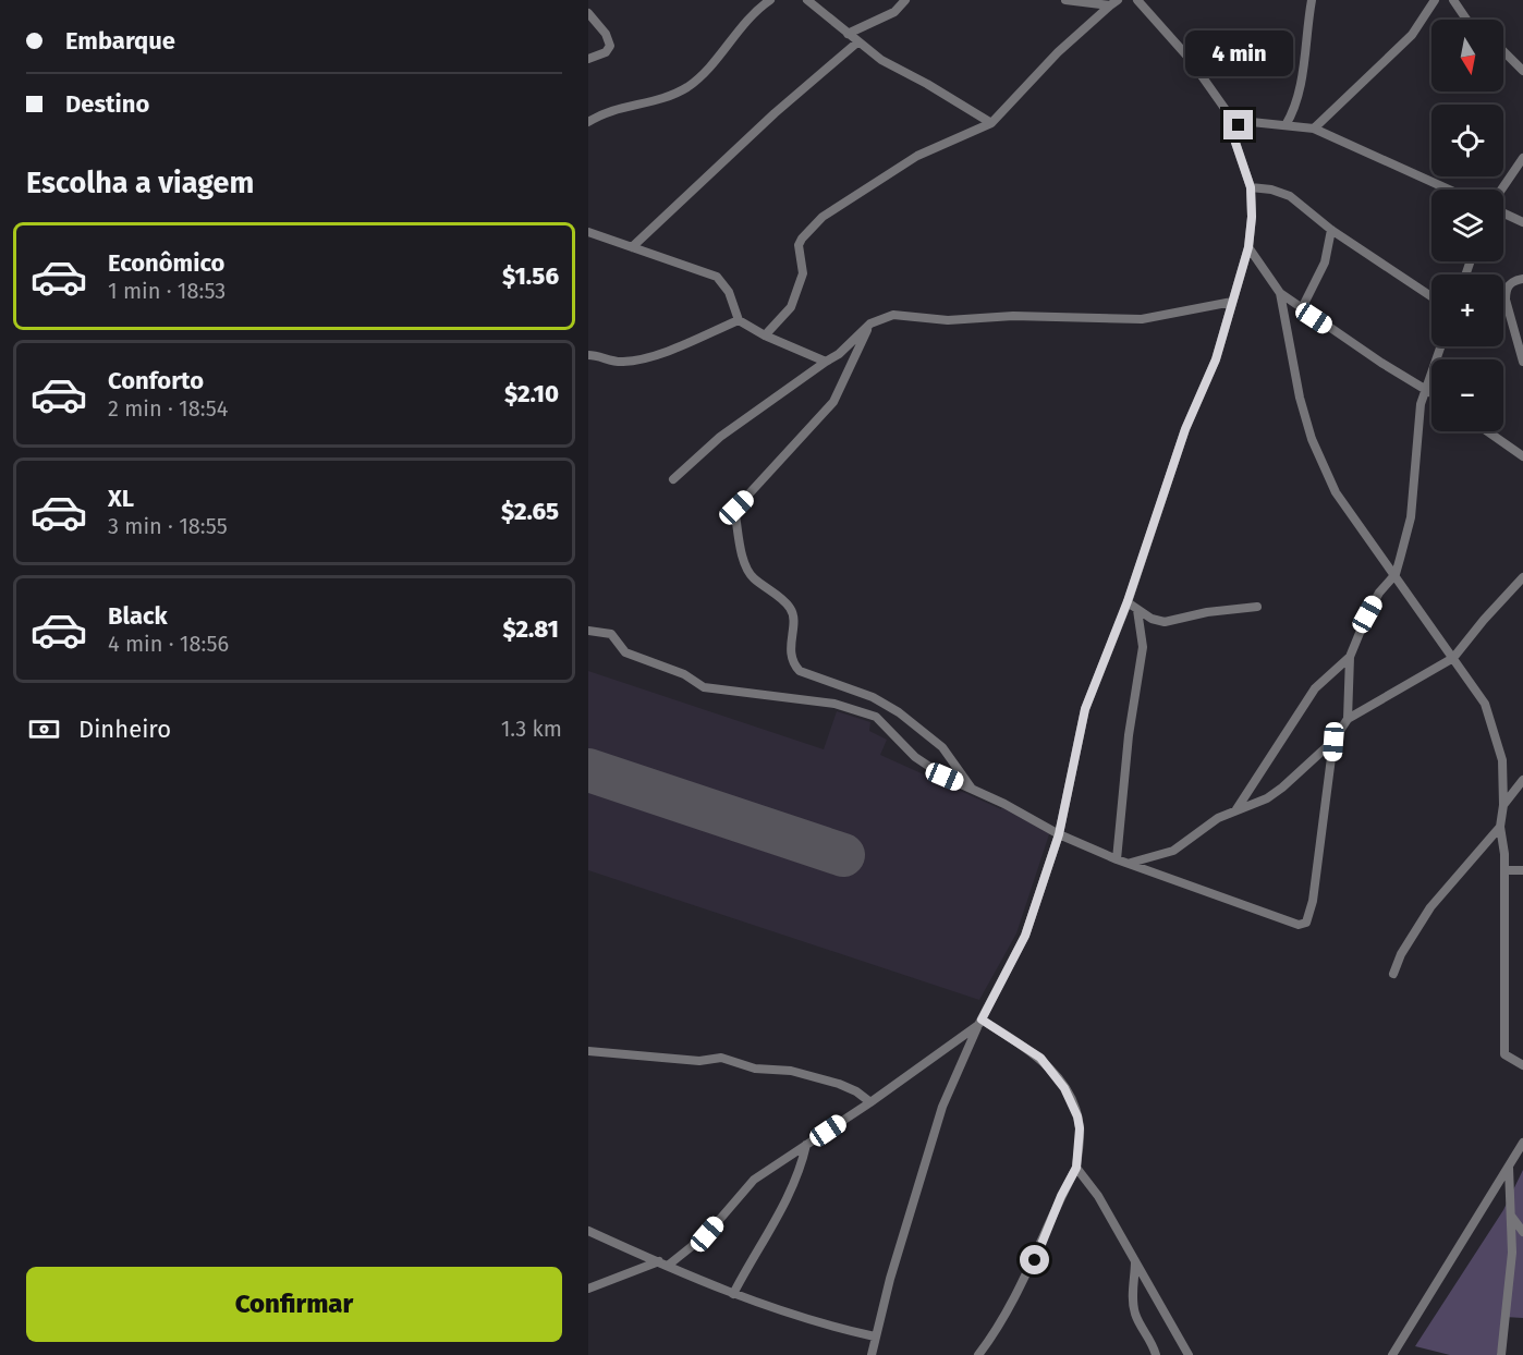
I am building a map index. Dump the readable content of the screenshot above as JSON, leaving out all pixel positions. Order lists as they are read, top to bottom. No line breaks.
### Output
{"north":"bottom","page":{"banner":["Embarque","Destino"],"map_buttons":["+","−"],"bubble":"4 min","heading":"Escolha a viagem","list":[{"name":"Econômico","note":"1 min · 18:53","value":"$1.56"},{"name":"Conforto","note":"2 min · 18:54","value":"$2.10"},{"name":"XL","note":"3 min · 18:55","value":"$2.65"},{"name":"Black","note":"4 min · 18:56","value":"$2.81"}],"pay":["Dinheiro","1.3 km"],"buttons":"Confirmar"}}
